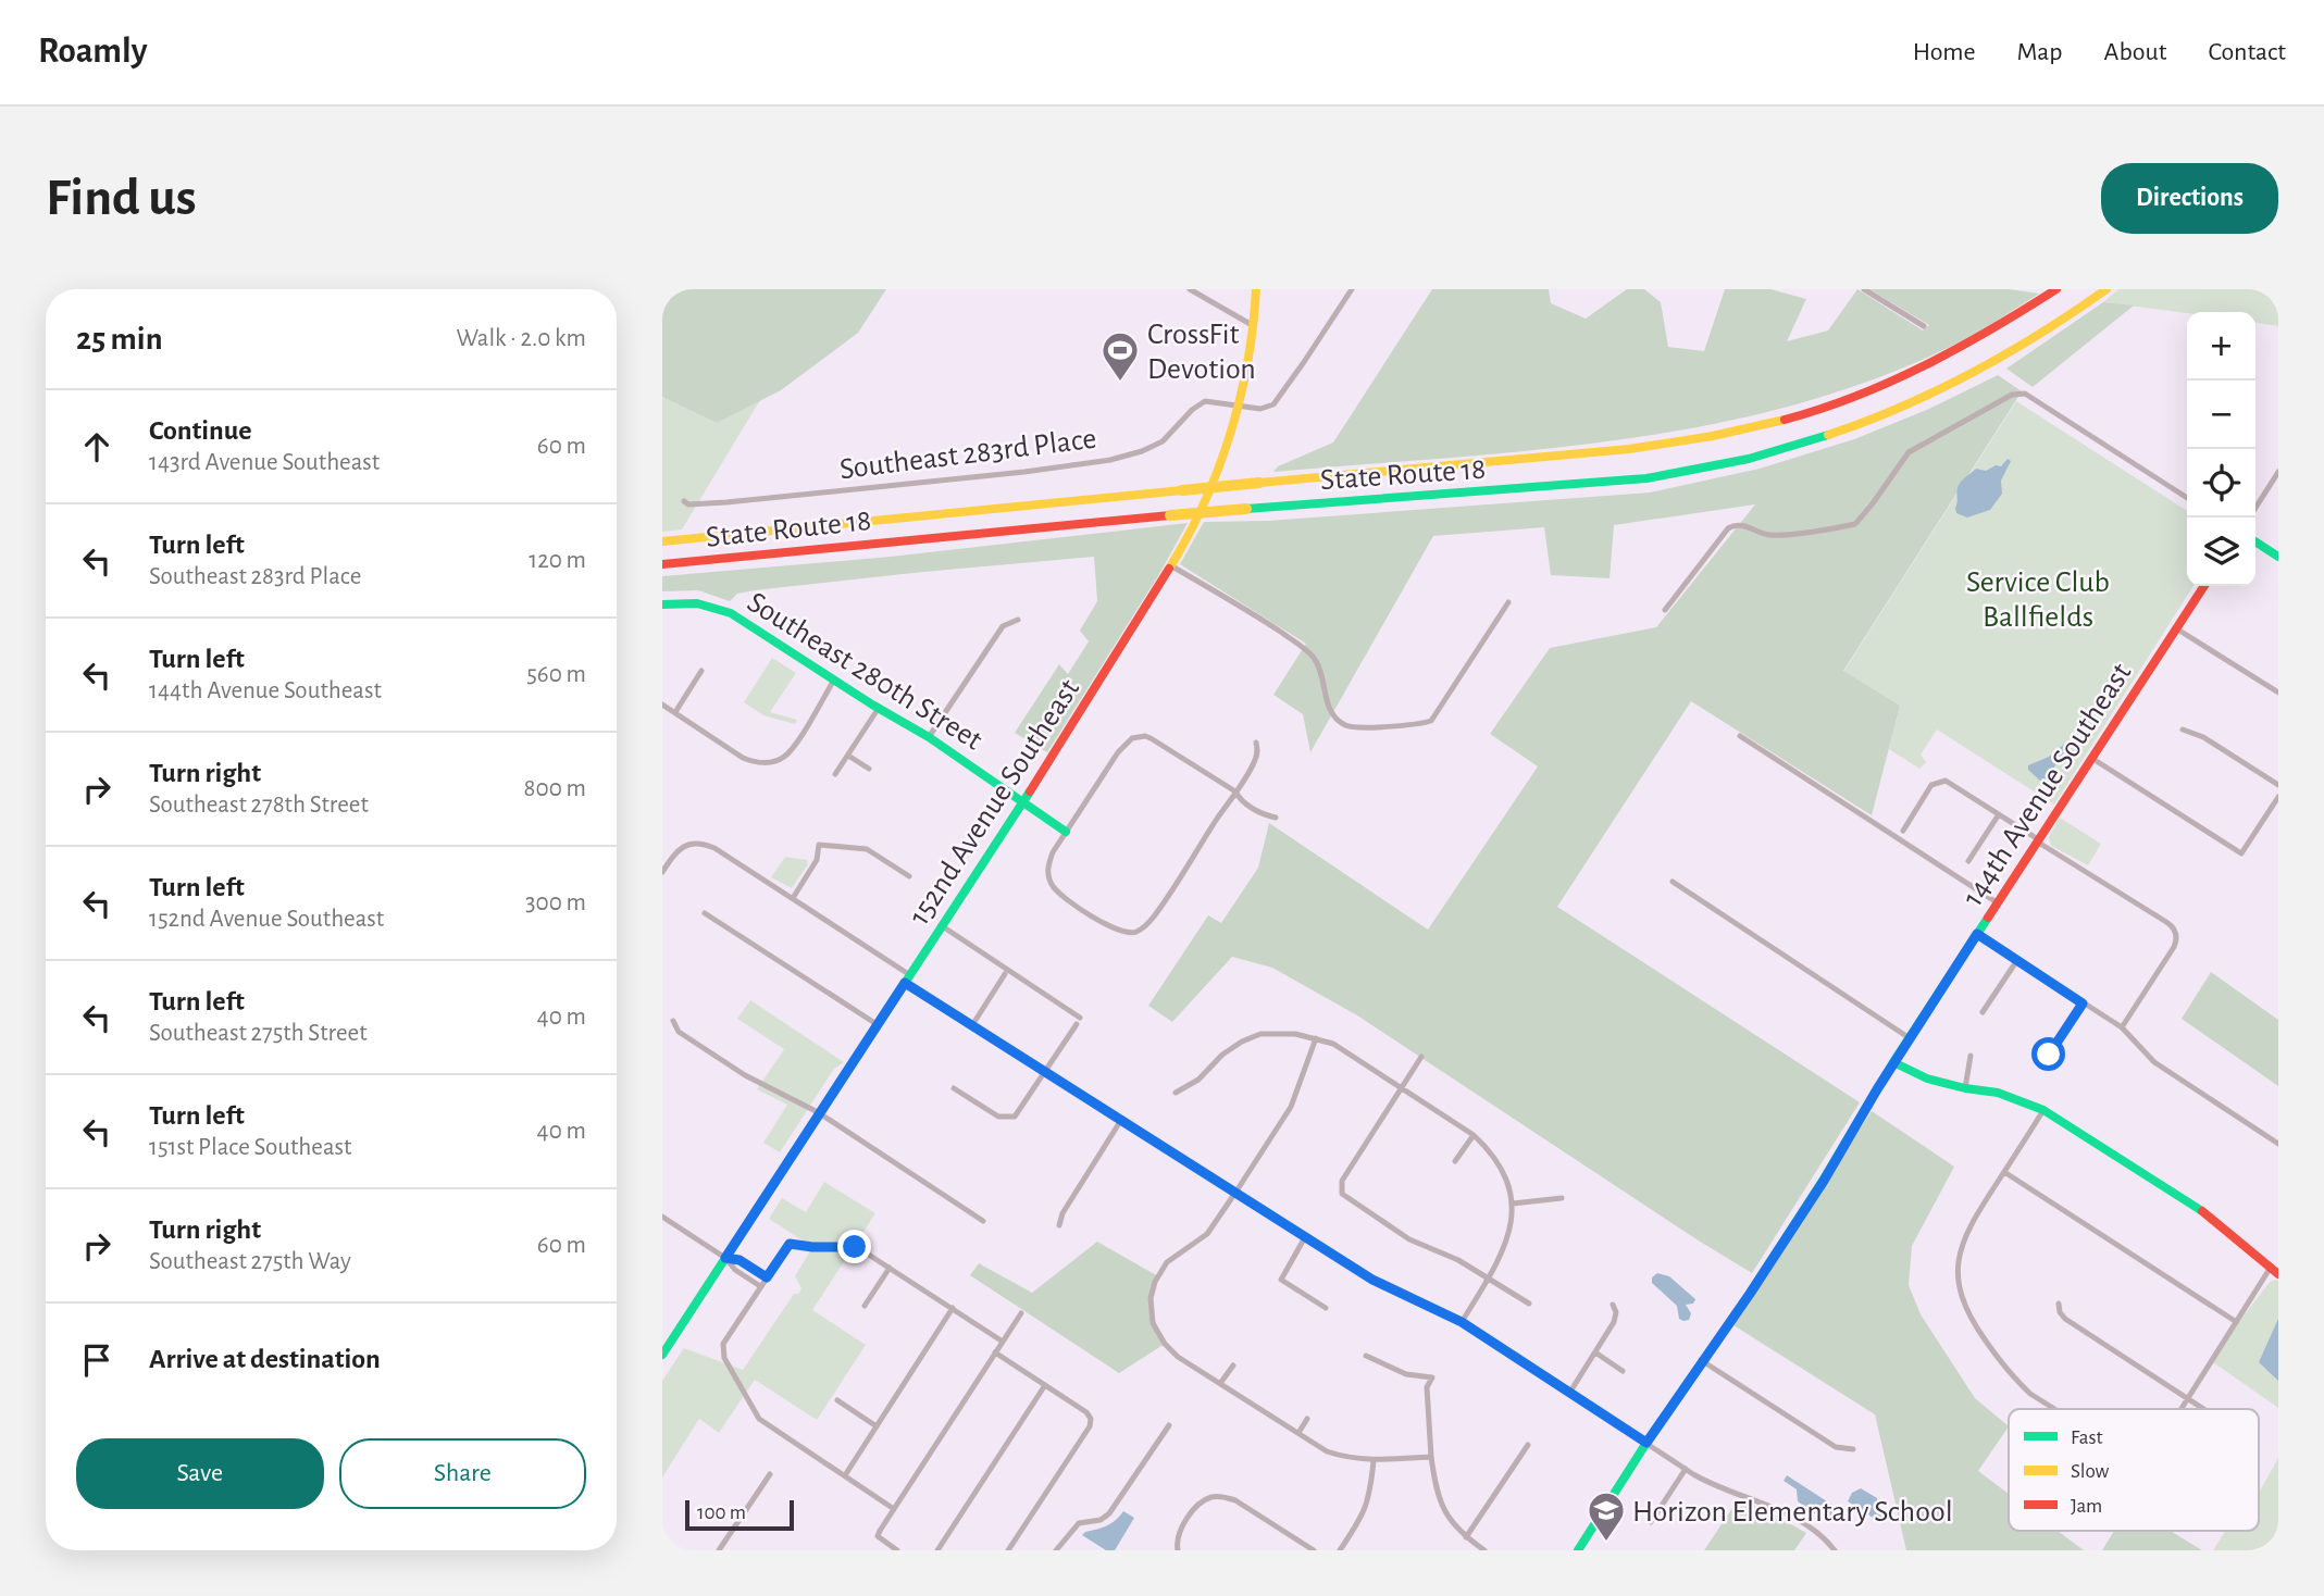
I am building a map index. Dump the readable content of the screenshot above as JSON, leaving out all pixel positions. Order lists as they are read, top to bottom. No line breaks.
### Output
{"streets":{"main road":["State Route 18","Southeast 280th Street","144th Avenue Southeast","152nd Avenue Southeast"],"street":["Southeast 283rd Place"]},"crossings":[["Southeast 283rd Place","152nd Avenue Southeast"],["Southeast 280th Street","152nd Avenue Southeast"]],"parks":["Service Club Ballfields"],"places":{"sports":["CrossFit Devotion"],"school or university":["Horizon Elementary School"]},"legend":["Fast","Slow","Jam"],"scale_bar":"100 m","page":{"header":"Roamly","nav":["Home","Map","About","Contact"],"buttons":["Directions",["Save","Share"]],"title":"Find us","heading":["25 min","Walk · 2.0 km"],"map_buttons":["+","−"],"list":[["Continue","143rd Avenue Southeast","60 m"],["Turn left","Southeast 283rd Place","120 m"],["Turn left","144th Avenue Southeast","560 m"],["Turn right","Southeast 278th Street","800 m"],["Turn left","152nd Avenue Southeast","300 m"],["Turn left","Southeast 275th Street","40 m"],["Turn left","151st Place Southeast","40 m"],["Turn right","Southeast 275th Way","60 m"],"Arrive at destination"],"scale":"100 m"}}
